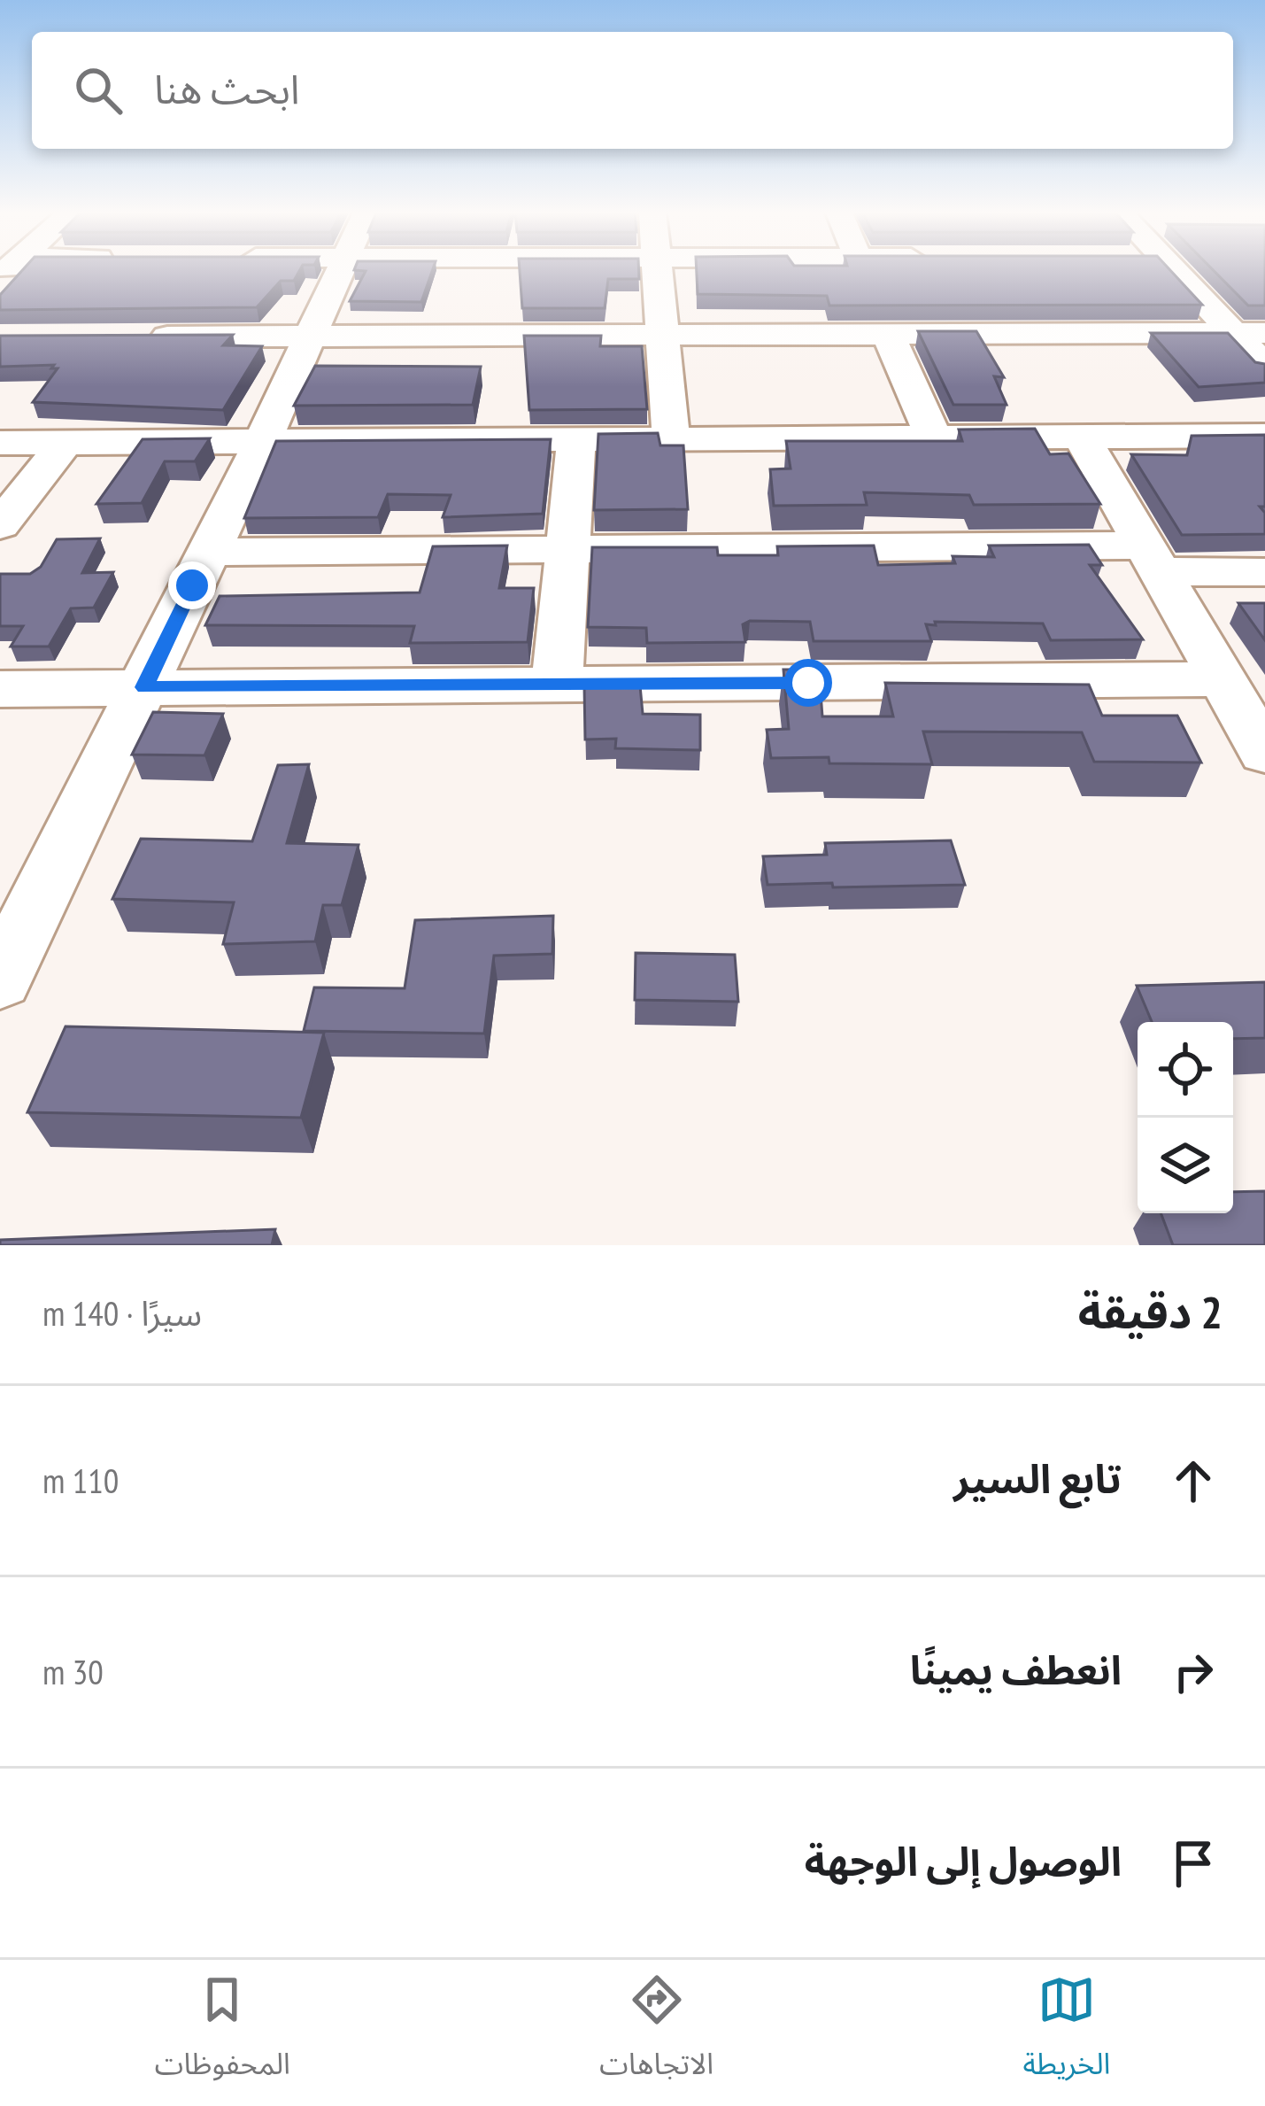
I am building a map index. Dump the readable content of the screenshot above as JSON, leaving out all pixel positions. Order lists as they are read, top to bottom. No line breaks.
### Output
{"page":{"search":"ابحث هنا","heading":["2 دقيقة","سيرًا · 140 m"],"list":[["تابع السير","110 m"],["انعطف يمينًا","30 m"],"الوصول إلى الوجهة"],"nav":["الخريطة","الاتجاهات","المحفوظات"]}}
